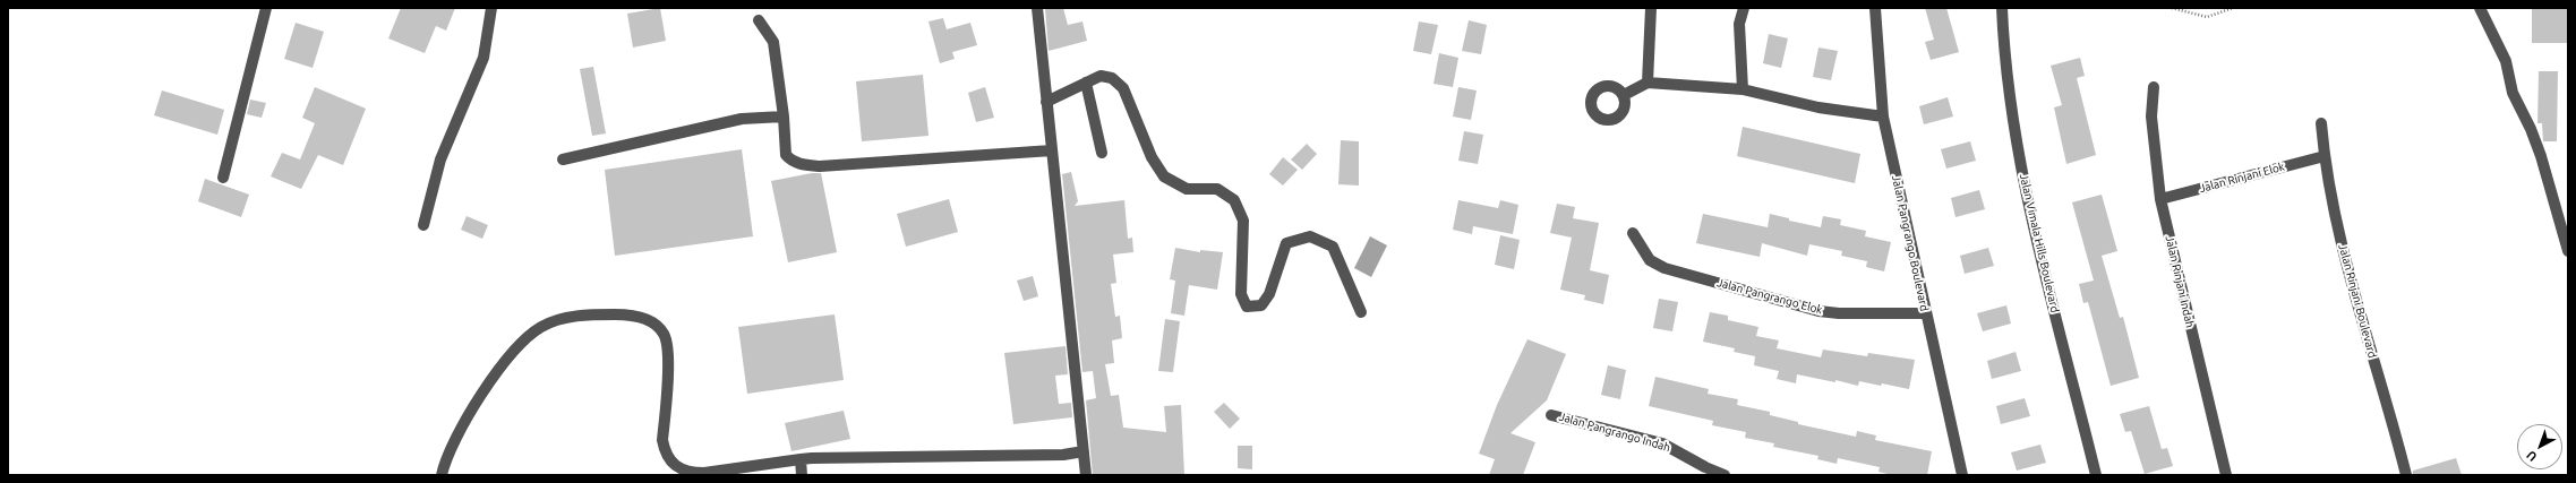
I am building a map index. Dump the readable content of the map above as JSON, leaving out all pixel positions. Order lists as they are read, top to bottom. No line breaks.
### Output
{"streets":{"street":["Jalan Rinjani Elok","Jalan Pangrango Boulevard","Jalan Vimala Hills Boulevard","Jalan Rinjani Indah","Jalan Pangrango Elok","Jalan Rinjani Boulevard","Jalan Pangrango Indah"]},"crossings":[["Jalan Rinjani Elok","Jalan Rinjani Indah"],["Jalan Rinjani Elok","Jalan Rinjani Boulevard"],["Jalan Pangrango Boulevard","Jalan Pangrango Elok"]],"north":"bottom left"}
